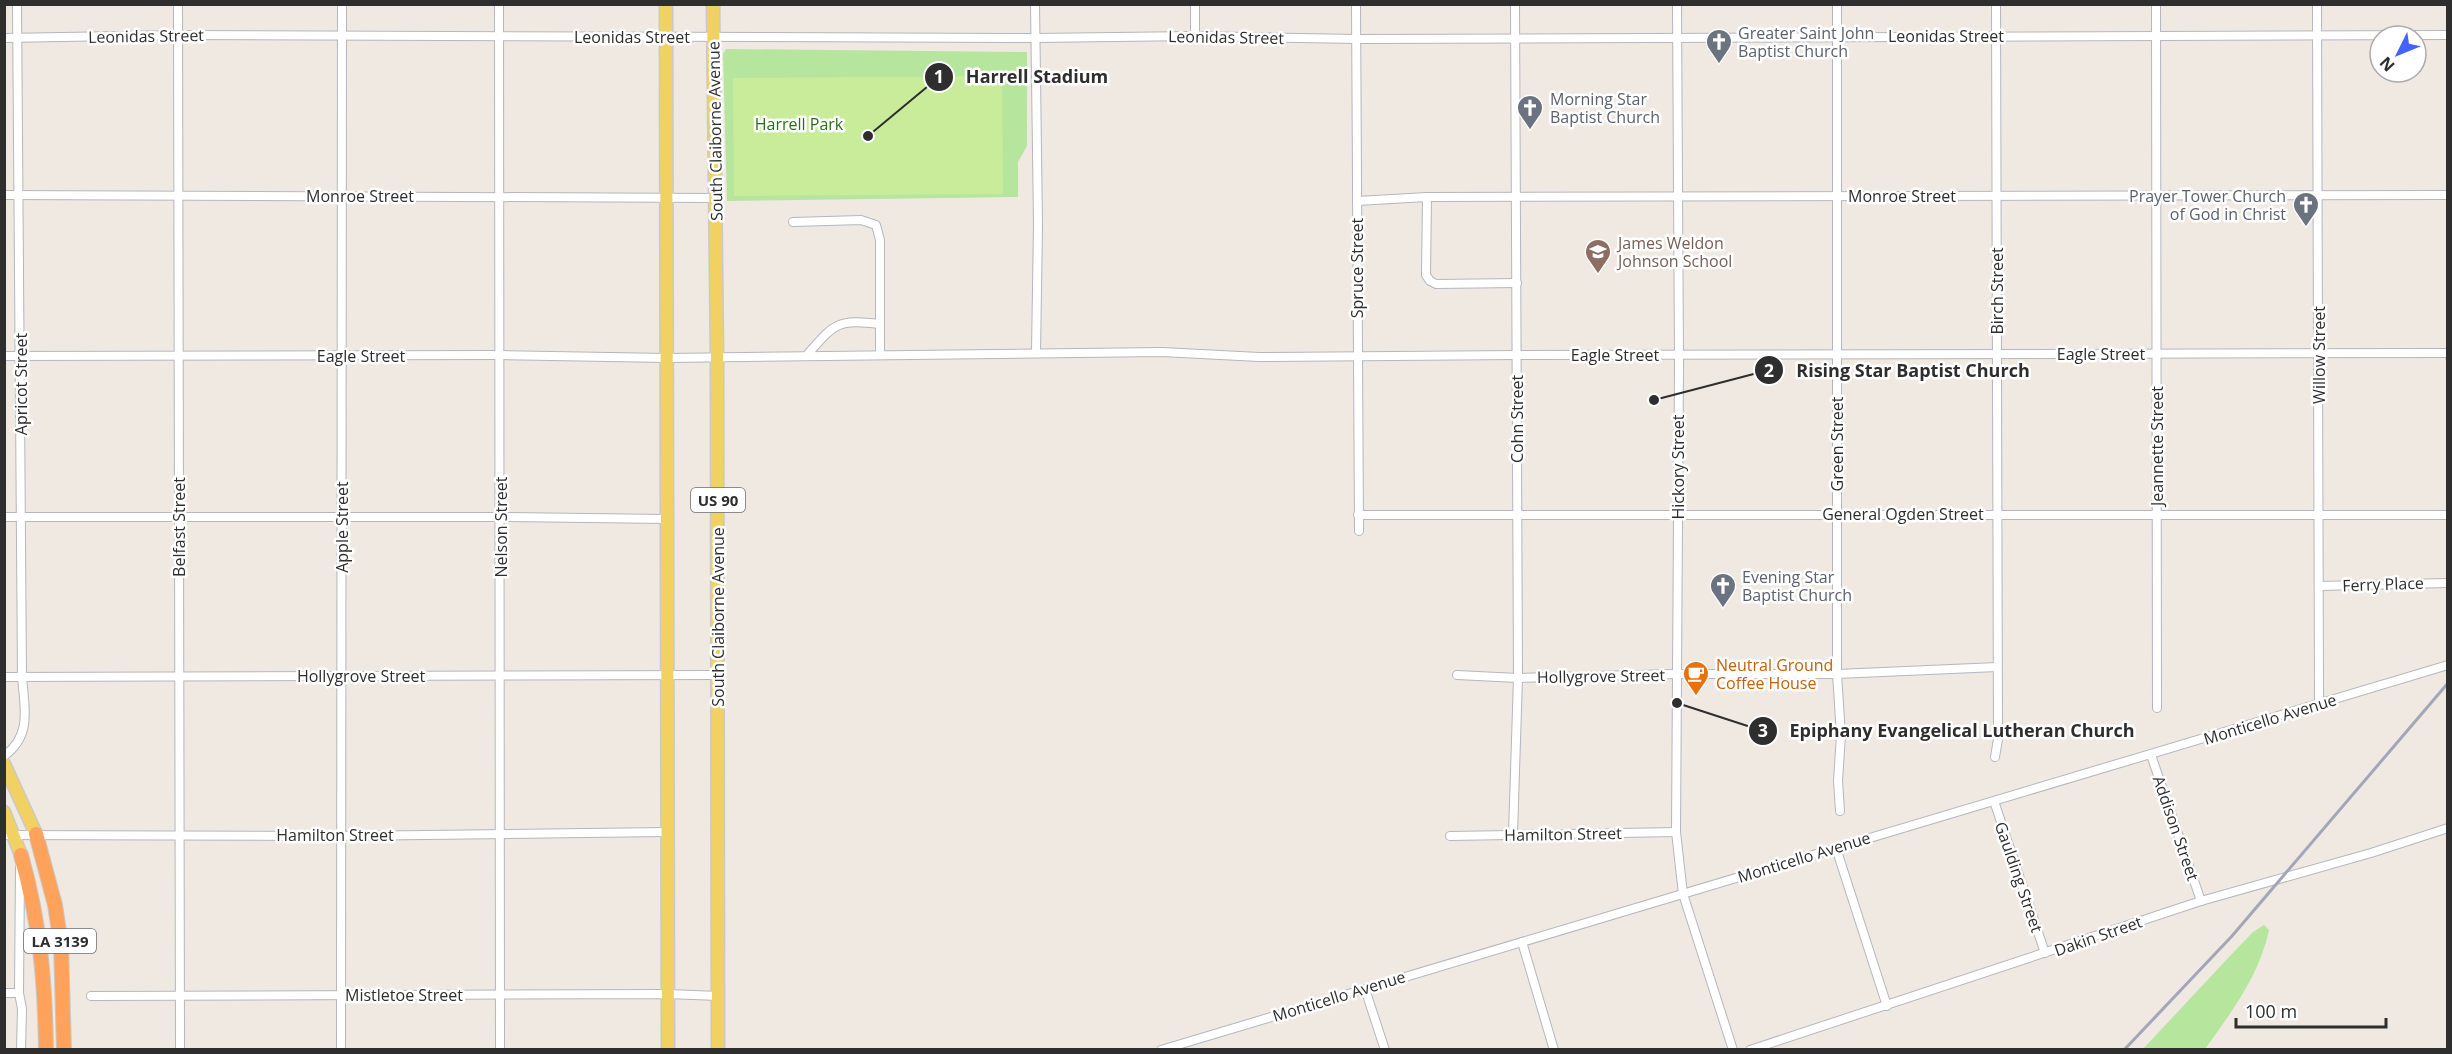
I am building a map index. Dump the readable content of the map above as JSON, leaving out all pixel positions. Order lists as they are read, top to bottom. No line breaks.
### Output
{"streets":{"highway":["LA 3139"],"main road":["South Claiborne Avenue","US 90"],"street":["Leonidas Street","Monroe Street","Spruce Street","Birch Street","Eagle Street","Willow Street","Apricot Street","Cohn Street","Green Street","Jeannette Street","Hickory Street","General Ogden Street","Belfast Street","Apple Street","Nelson Street","Ferry Place","Hollygrove Street","Monticello Avenue","Addison Street","Hamilton Street","Gaulding Street","Dakin Street","Mistletoe Street"]},"crossings":[["Leonidas Street","South Claiborne Avenue"],["Leonidas Street","Spruce Street"],["Leonidas Street","Birch Street"],["Leonidas Street","Willow Street"],["Leonidas Street","Apricot Street"],["Leonidas Street","Cohn Street"],["Leonidas Street","Green Street"],["Leonidas Street","Jeannette Street"],["Leonidas Street","Hickory Street"],["Leonidas Street","US 90"],["Leonidas Street","Belfast Street"],["Leonidas Street","Apple Street"],["Leonidas Street","Nelson Street"],["South Claiborne Avenue","Monroe Street"],["South Claiborne Avenue","Eagle Street"],["South Claiborne Avenue","Hollygrove Street"],["South Claiborne Avenue","Mistletoe Street"],["Monroe Street","Spruce Street"],["Monroe Street","Birch Street"],["Monroe Street","Willow Street"],["Monroe Street","Apricot Street"],["Monroe Street","Cohn Street"],["Monroe Street","Green Street"],["Monroe Street","Jeannette Street"],["Monroe Street","Hickory Street"],["Monroe Street","US 90"],["Monroe Street","Belfast Street"],["Monroe Street","Apple Street"],["Monroe Street","Nelson Street"],["Spruce Street","Eagle Street"],["Spruce Street","General Ogden Street"],["Birch Street","Eagle Street"],["Birch Street","General Ogden Street"],["Birch Street","Hollygrove Street"],["Eagle Street","Willow Street"],["Eagle Street","Apricot Street"],["Eagle Street","Cohn Street"],["Eagle Street","Green Street"],["Eagle Street","Jeannette Street"],["Eagle Street","Hickory Street"],["Eagle Street","US 90"],["Eagle Street","Belfast Street"],["Eagle Street","Apple Street"],["Eagle Street","Nelson Street"],["Willow Street","General Ogden Street"],["Willow Street","Ferry Place"],["Willow Street","Monticello Avenue"],["Apricot Street","Hollygrove Street"],["Cohn Street","General Ogden Street"],["Cohn Street","Hollygrove Street"],["Cohn Street","Hamilton Street"],["Green Street","General Ogden Street"],["Green Street","Hollygrove Street"],["Jeannette Street","General Ogden Street"],["Hickory Street","General Ogden Street"],["Hickory Street","Hollygrove Street"],["Hickory Street","Monticello Avenue"],["Hickory Street","Hamilton Street"],["US 90","Hollygrove Street"],["US 90","Hamilton Street"],["US 90","Mistletoe Street"],["Belfast Street","Hollygrove Street"],["Belfast Street","Hamilton Street"],["Belfast Street","Mistletoe Street"],["Apple Street","Hollygrove Street"],["Apple Street","Hamilton Street"],["Apple Street","Mistletoe Street"],["Nelson Street","Hollygrove Street"],["Nelson Street","Hamilton Street"],["Nelson Street","Mistletoe Street"],["Monticello Avenue","Addison Street"],["Monticello Avenue","Gaulding Street"],["Addison Street","Dakin Street"],["Hamilton Street","LA 3139"],["Gaulding Street","Dakin Street"]],"parks":["Harrell Park"],"places":{"church":["Greater Saint John Baptist Church","Morning Star Baptist Church","Prayer Tower Church of God in Christ","Evening Star Baptist Church"],"other":["Harrell Stadium","Rising Star Baptist Church","Epiphany Evangelical Lutheran Church"],"school or university":["James Weldon Johnson School"],"cafe":["Neutral Ground Coffee House"]},"scale_bar":"100 m","north":"bottom left"}
